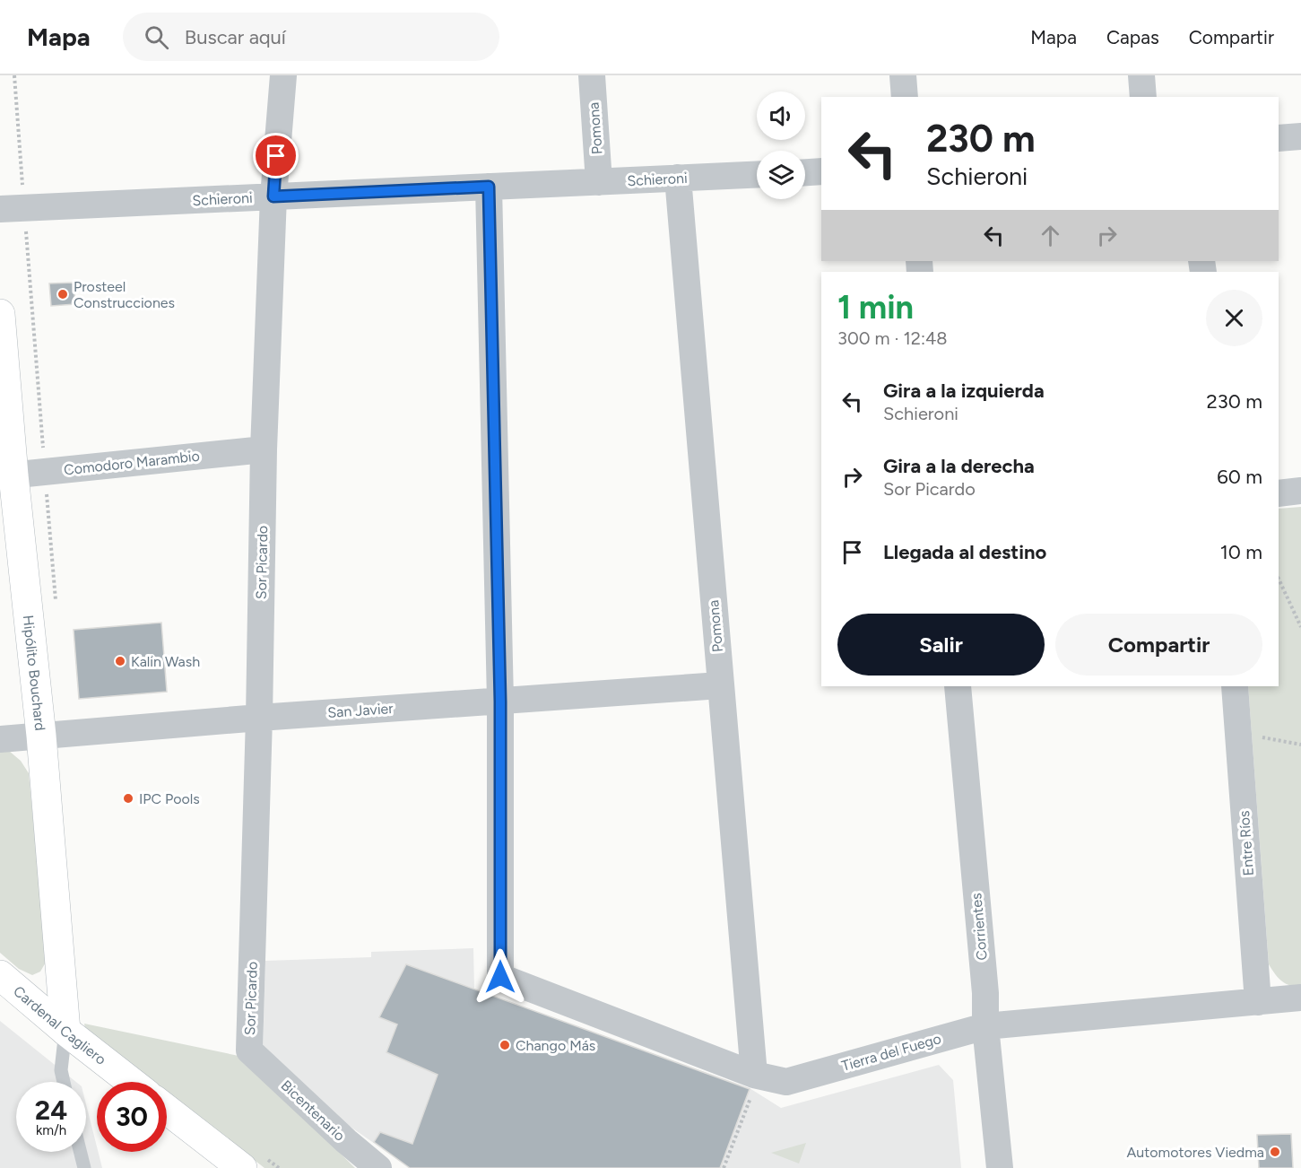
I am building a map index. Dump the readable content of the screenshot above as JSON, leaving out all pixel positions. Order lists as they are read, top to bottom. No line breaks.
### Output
{"streets":{"main road":["Hipólito Bouchard","Cardenal Cagliero"],"street":["Pomona","Schieroni","Comodoro Marambio","Sor Picardo","San Javier","Entre Ríos","Corrientes","Tierra del Fuego","Bicentenario"]},"crossings":[["Pomona","Schieroni"],["Pomona","San Javier"],["Pomona","Tierra del Fuego"],["Schieroni","Sor Picardo"],["Comodoro Marambio","Sor Picardo"],["Comodoro Marambio","Hipólito Bouchard"],["Sor Picardo","San Javier"],["Sor Picardo","Bicentenario"],["Hipólito Bouchard","San Javier"],["Hipólito Bouchard","Cardenal Cagliero"],["San Javier","Tierra del Fuego"],["Entre Ríos","Tierra del Fuego"],["Corrientes","Tierra del Fuego"]],"places":["Prosteel Construcciones","Kalin Wash","IPC Pools","Chango Más","Automotores Viedma"],"page":{"header":"Mapa","search":"Buscar aquí","nav":["Mapa","Capas","Compartir"],"turn":["230 m","Schieroni"],"heading":["1 min","300 m · 12:48"],"list":[{"name":"Gira a la izquierda","note":"Schieroni","value":"230 m"},{"name":"Gira a la derecha","note":"Sor Picardo","value":"60 m"},{"name":"Llegada al destino","value":"10 m"}],"buttons":["Salir","Compartir"],"speed":"24 km/h","limit":"30"}}
